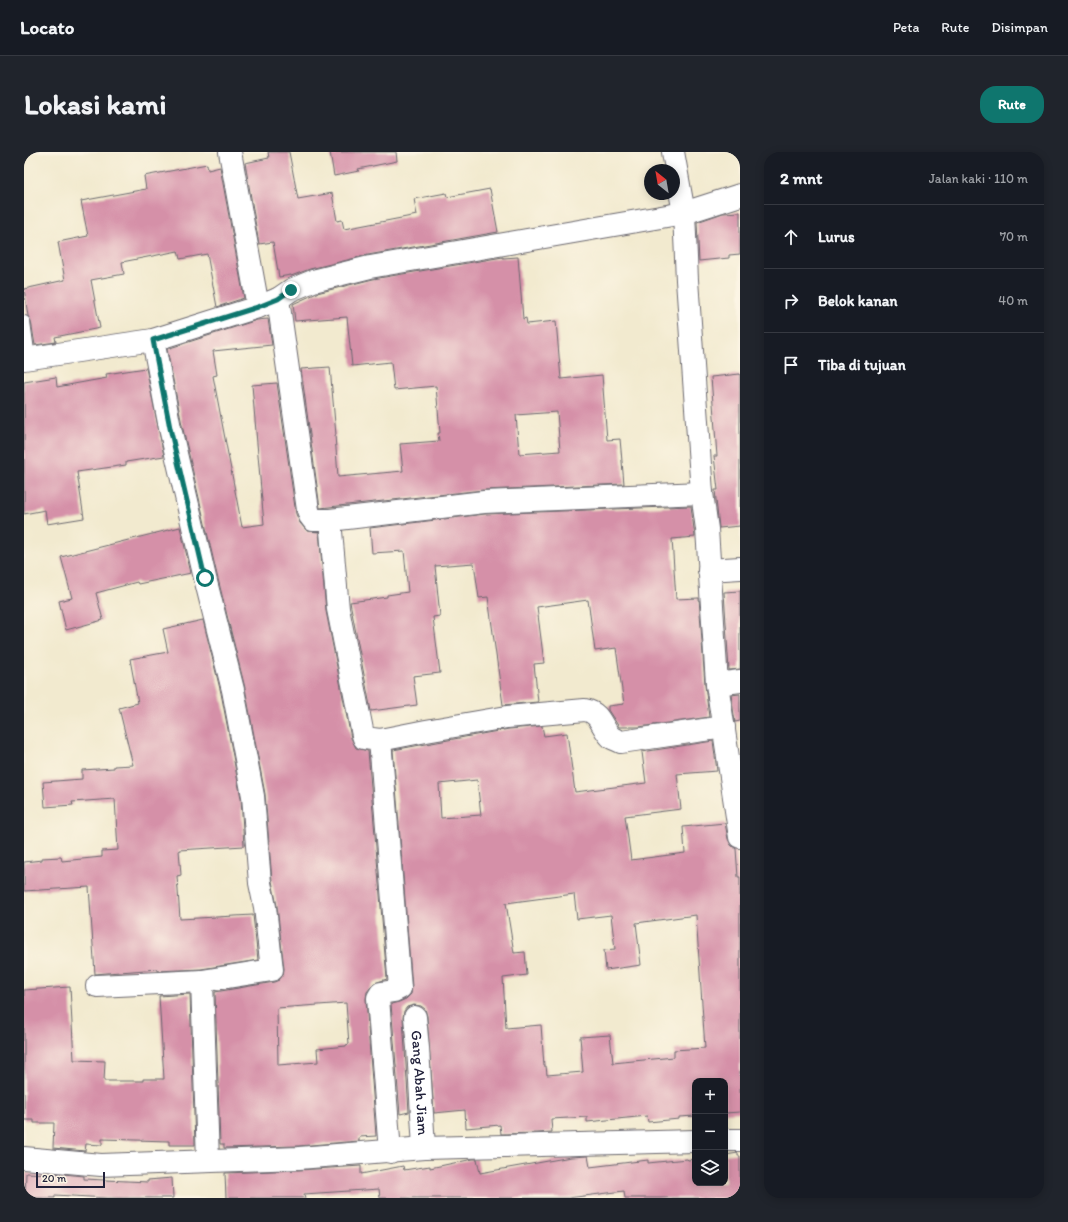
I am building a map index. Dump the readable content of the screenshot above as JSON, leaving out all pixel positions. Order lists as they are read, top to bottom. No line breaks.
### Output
{"streets":{"street":["Gang Abah Jiam"]},"scale_bar":"20 m","north":"top left","page":{"header":"Locato","nav":["Peta","Rute","Disimpan"],"buttons":"Rute","title":"Lokasi kami","heading":["2 mnt","Jalan kaki · 110 m"],"list":[["Lurus","70 m"],["Belok kanan","40 m"],"Tiba di tujuan"],"map_buttons":["+","−"],"scale":"20 m"}}
